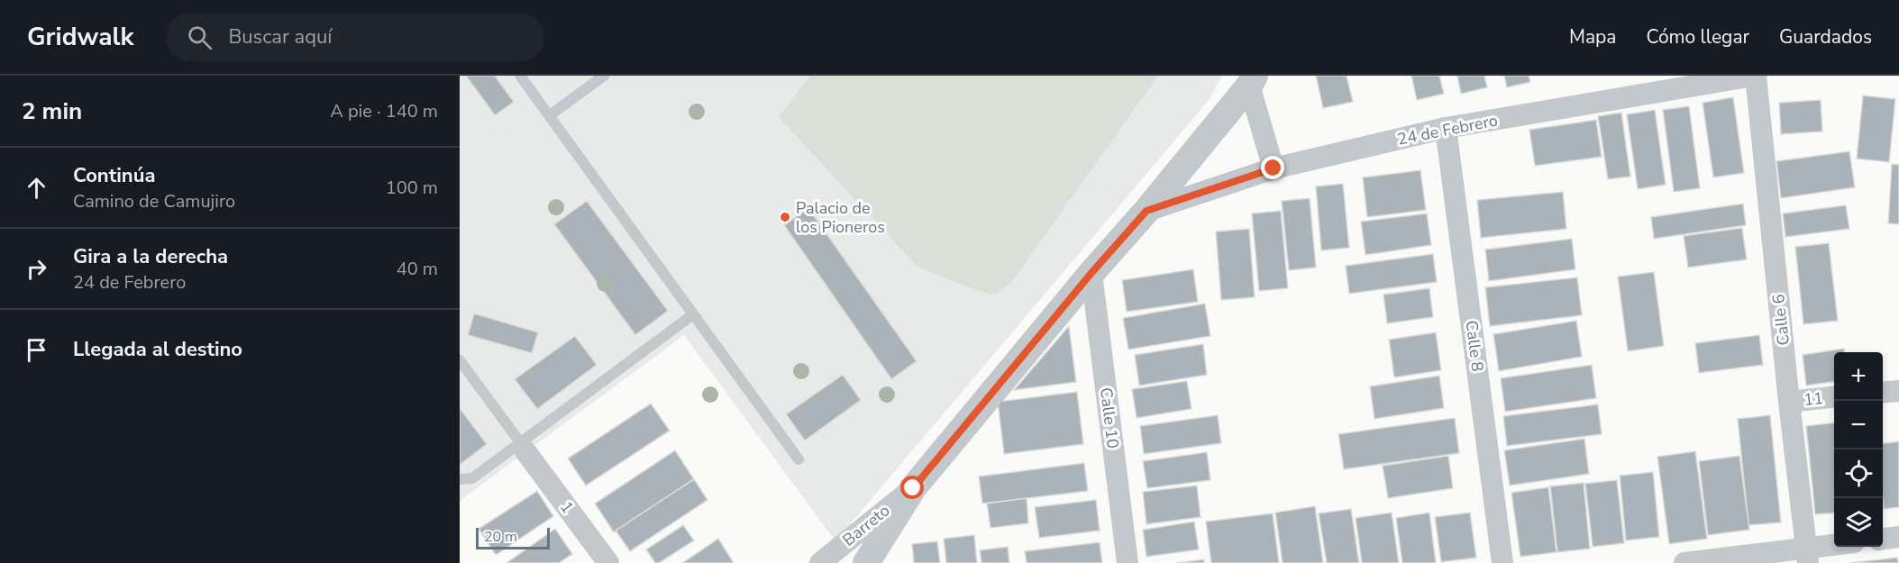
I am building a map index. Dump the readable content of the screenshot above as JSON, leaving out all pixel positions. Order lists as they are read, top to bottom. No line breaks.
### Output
{"streets":{"street":["24 de Febrero","Calle 6","Calle 8","11","Calle 10","1","Barreto"]},"crossings":[["24 de Febrero","Calle 6"],["24 de Febrero","Calle 8"],["Calle 6","11"]],"places":["Palacio de los Pioneros"],"scale_bar":"20 m","page":{"header":"Gridwalk","search":"Buscar aquí","nav":["Mapa","Cómo llegar","Guardados"],"heading":["2 min","A pie · 140 m"],"list":[["Continúa","Camino de Camujiro","100 m"],["Gira a la derecha","24 de Febrero","40 m"],"Llegada al destino"],"map_buttons":["+","−"],"scale":"20 m"}}
